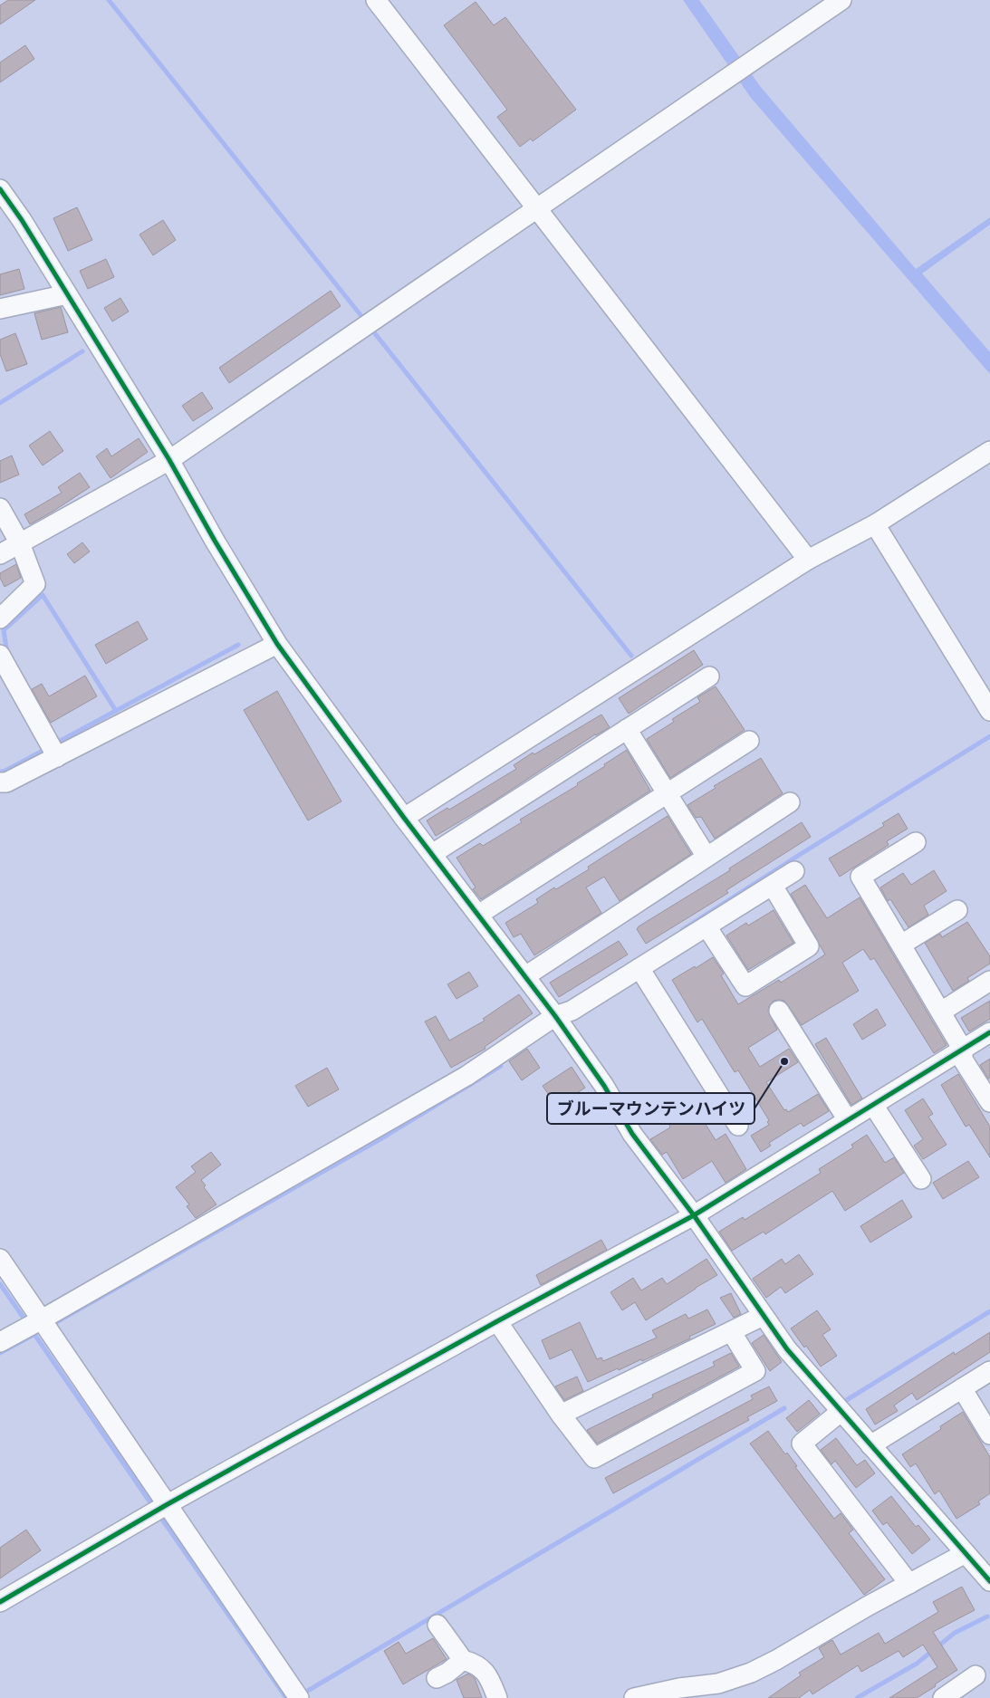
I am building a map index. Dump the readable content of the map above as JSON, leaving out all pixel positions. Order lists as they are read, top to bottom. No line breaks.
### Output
{"places":["ブルーマウンテンハイツ"]}
